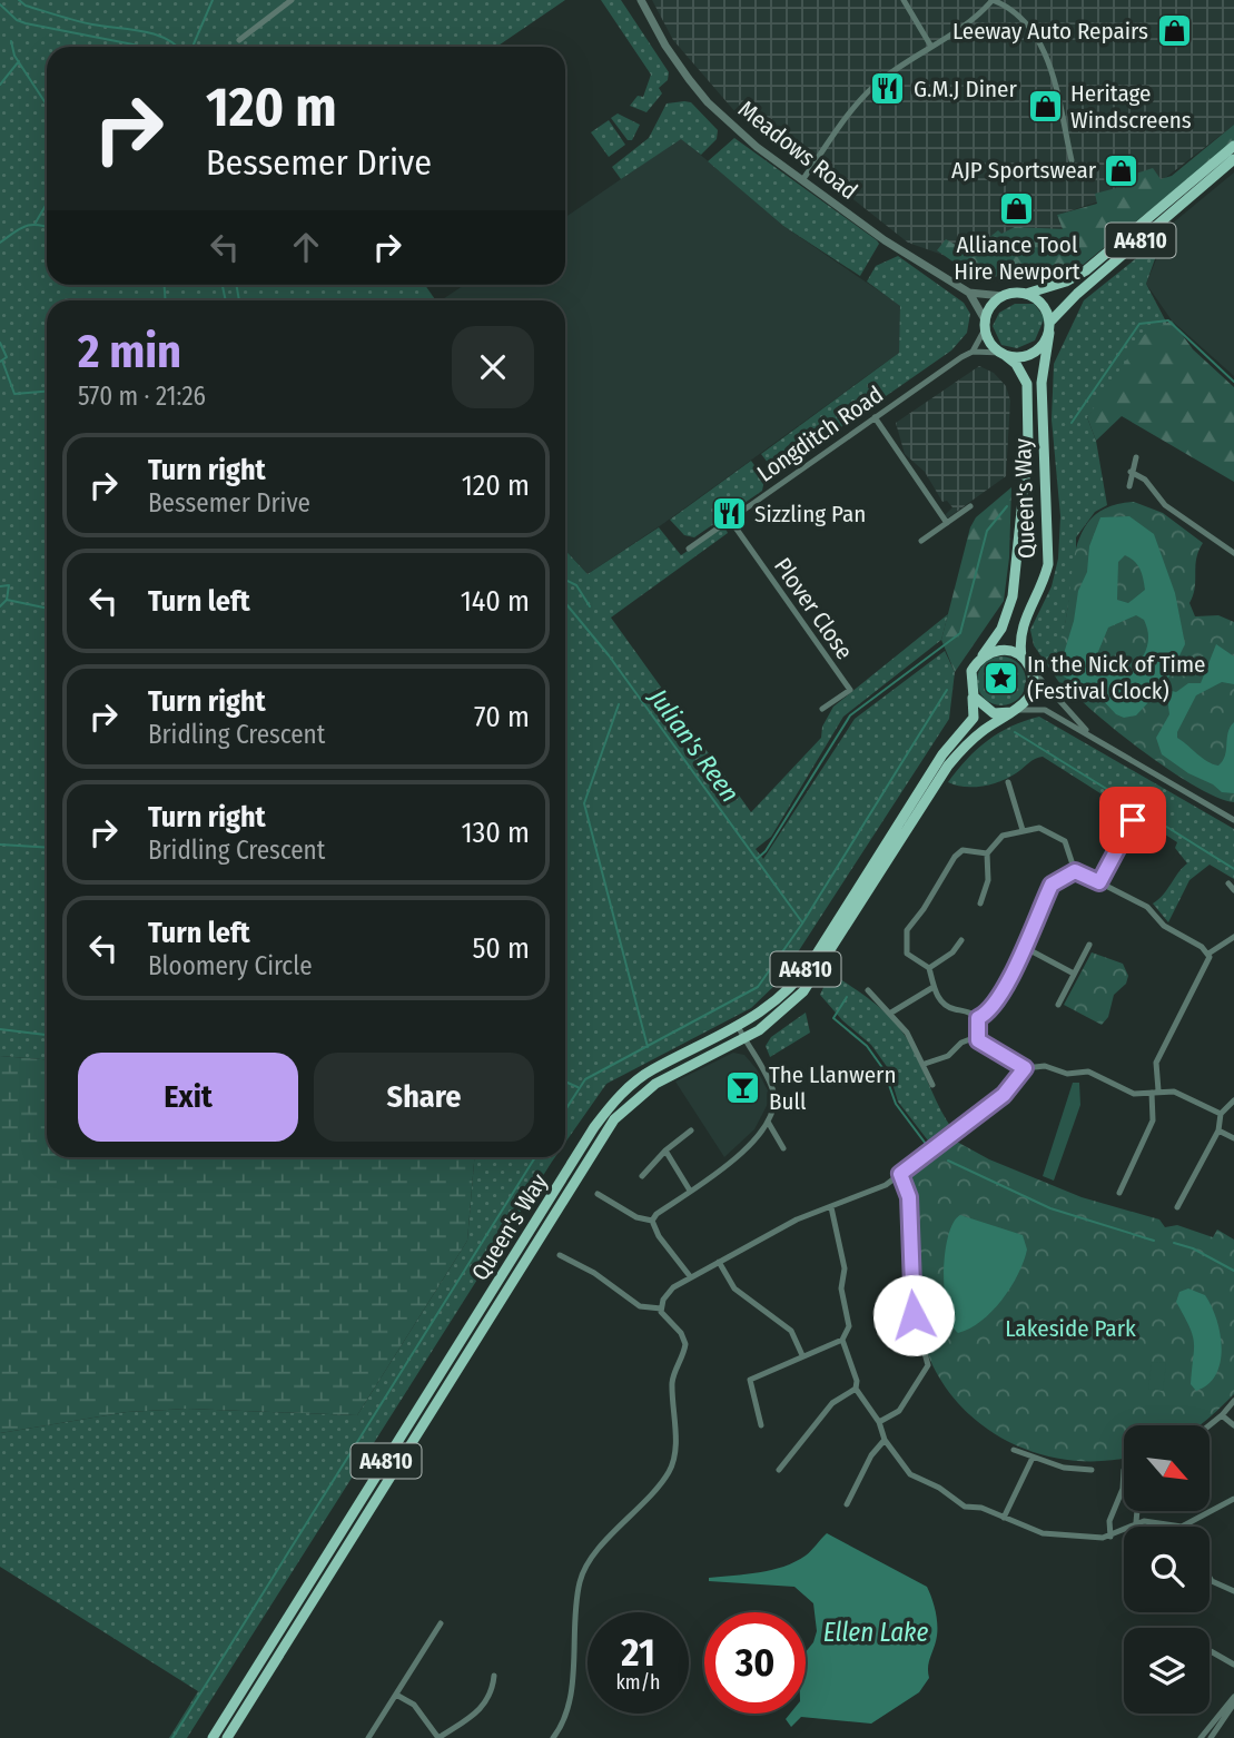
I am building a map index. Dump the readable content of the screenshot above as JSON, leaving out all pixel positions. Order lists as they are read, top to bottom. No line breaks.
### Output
{"streets":{"main road":["A4810","Queen's Way"],"street":["Meadows Road","Longditch Road","Plover Close"]},"crossings":[["Meadows Road","A4810"],["Meadows Road","Longditch Road"],["Meadows Road","Queen's Way"],["A4810","Longditch Road"],["A4810","Queen's Way"],["Longditch Road","Queen's Way"],["Longditch Road","Plover Close"]],"water":["Julian's Reen","Ellen Lake"],"parks":["Lakeside Park"],"places":{"shop":["Leeway Auto Repairs","Heritage Windscreens","AJP Sportswear","Alliance Tool Hire Newport"],"restaurant":["G.M.J Diner","Sizzling Pan"],"place":["In the Nick of Time (Festival Clock)"],"bar":["The Llanwern Bull"]},"north":"bottom right","page":{"turn":["120 m","Bessemer Drive"],"heading":["2 min","570 m · 21:26"],"list":[{"name":"Turn right","note":"Bessemer Drive","value":"120 m"},{"name":"Turn left","value":"140 m"},{"name":"Turn right","note":"Bridling Crescent","value":"70 m"},{"name":"Turn right","note":"Bridling Crescent","value":"130 m"},{"name":"Turn left","note":"Bloomery Circle","value":"50 m"}],"buttons":["Exit","Share"],"speed":"21 km/h","limit":"30"}}
